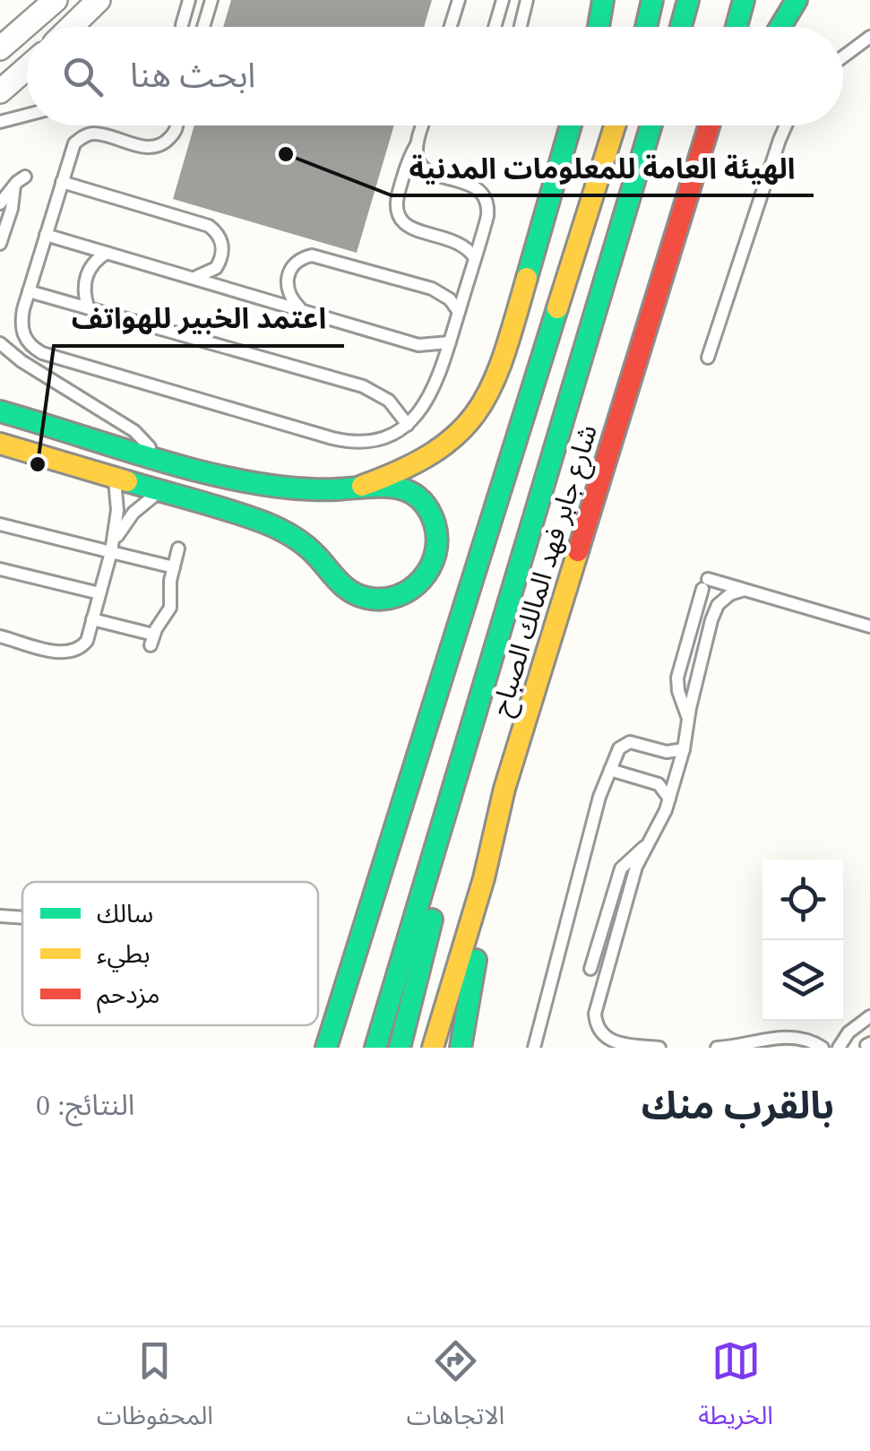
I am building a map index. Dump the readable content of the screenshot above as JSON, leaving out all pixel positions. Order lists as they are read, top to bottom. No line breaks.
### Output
{"streets":{"main road":["شارع جابر فهد المالك الصباح"]},"places":["الهيئة العامة للمعلومات المدنية","اعتمد الخبير للهواتف"],"legend":["سالك","بطيء","مزدحم"],"page":{"search":"ابحث هنا","heading":["بالقرب منك","النتائج: 0"],"nav":["الخريطة","الاتجاهات","المحفوظات"]}}
